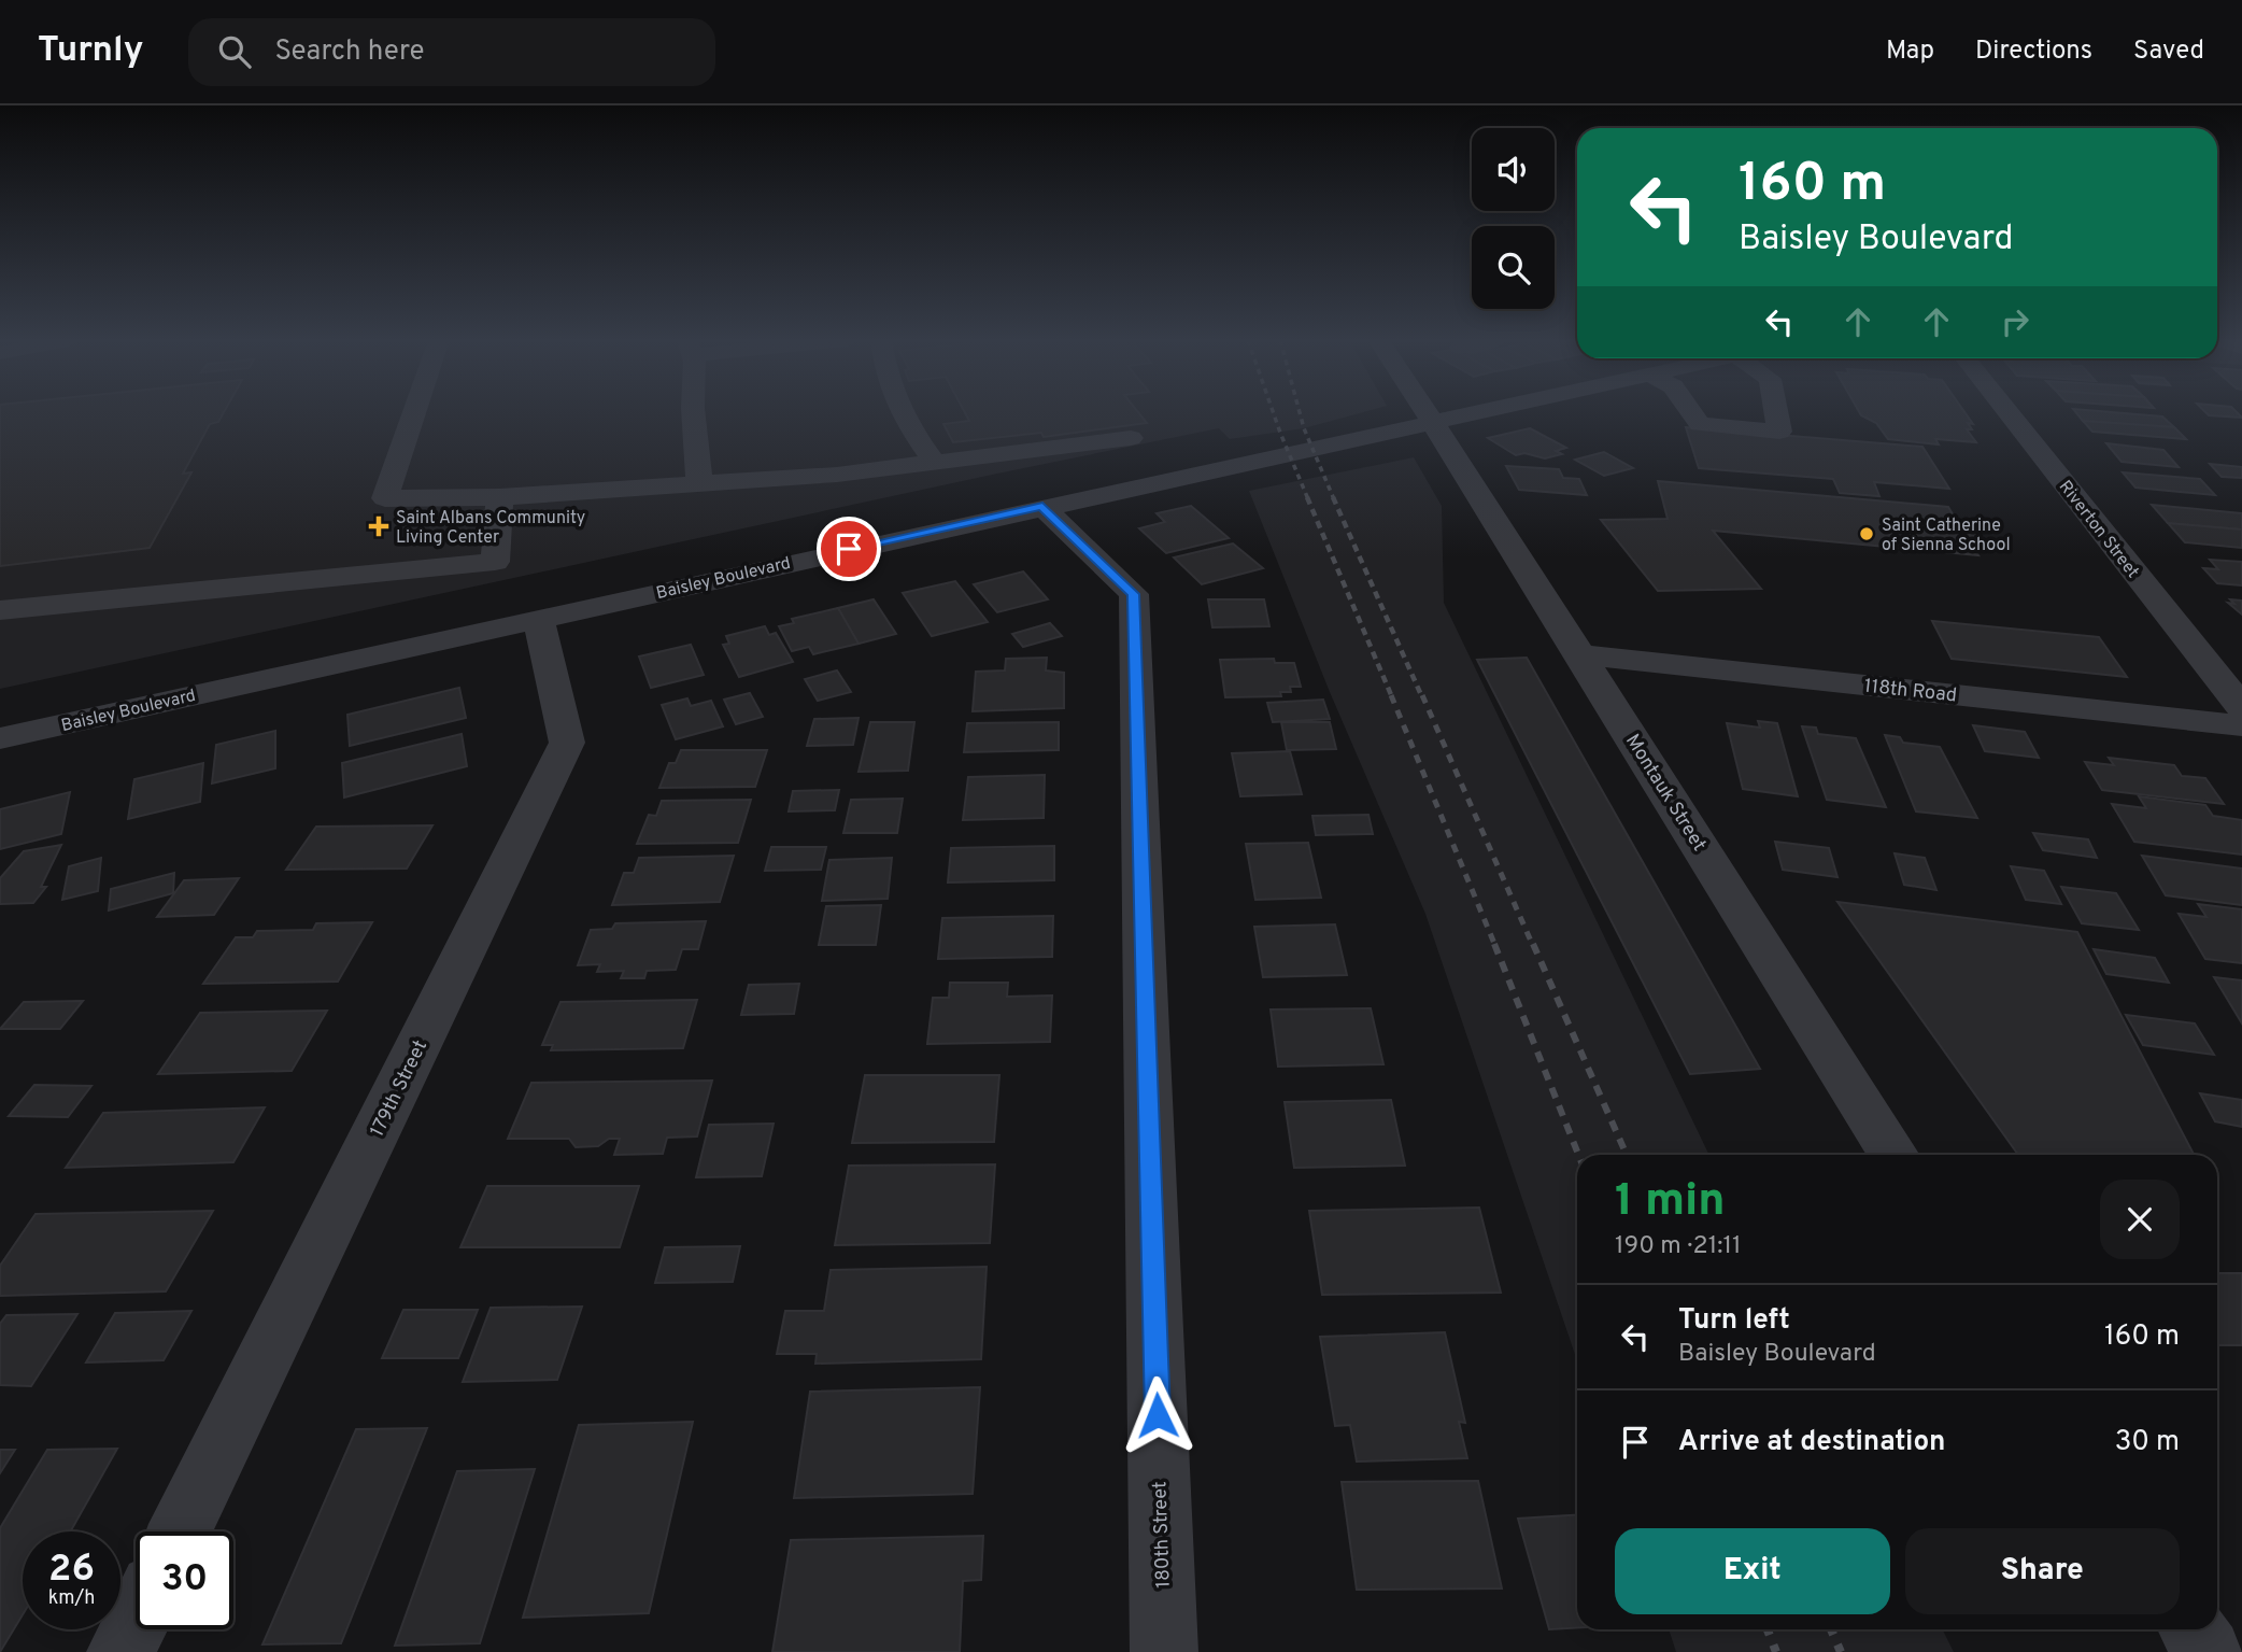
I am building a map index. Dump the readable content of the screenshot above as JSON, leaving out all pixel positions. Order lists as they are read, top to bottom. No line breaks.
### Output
{"streets":{"street":["Riverton Street","Baisley Boulevard","118th Road","Montauk Street","179th Street","180th Street"]},"crossings":[["Baisley Boulevard","Montauk Street"],["Baisley Boulevard","179th Street"],["Baisley Boulevard","180th Street"],["118th Road","Montauk Street"]],"places":{"health":["Saint Albans Community Living Center"],"other":["Saint Catherine of Sienna School"]},"page":{"header":"Turnly","search":"Search here","nav":["Map","Directions","Saved"],"turn":["160 m","Baisley Boulevard"],"heading":["1 min","190 m · 21:11"],"list":[{"name":"Turn left","note":"Baisley Boulevard","value":"160 m"},{"name":"Arrive at destination","value":"30 m"}],"buttons":["Exit","Share"],"speed":"26 km/h","limit":"30"}}
